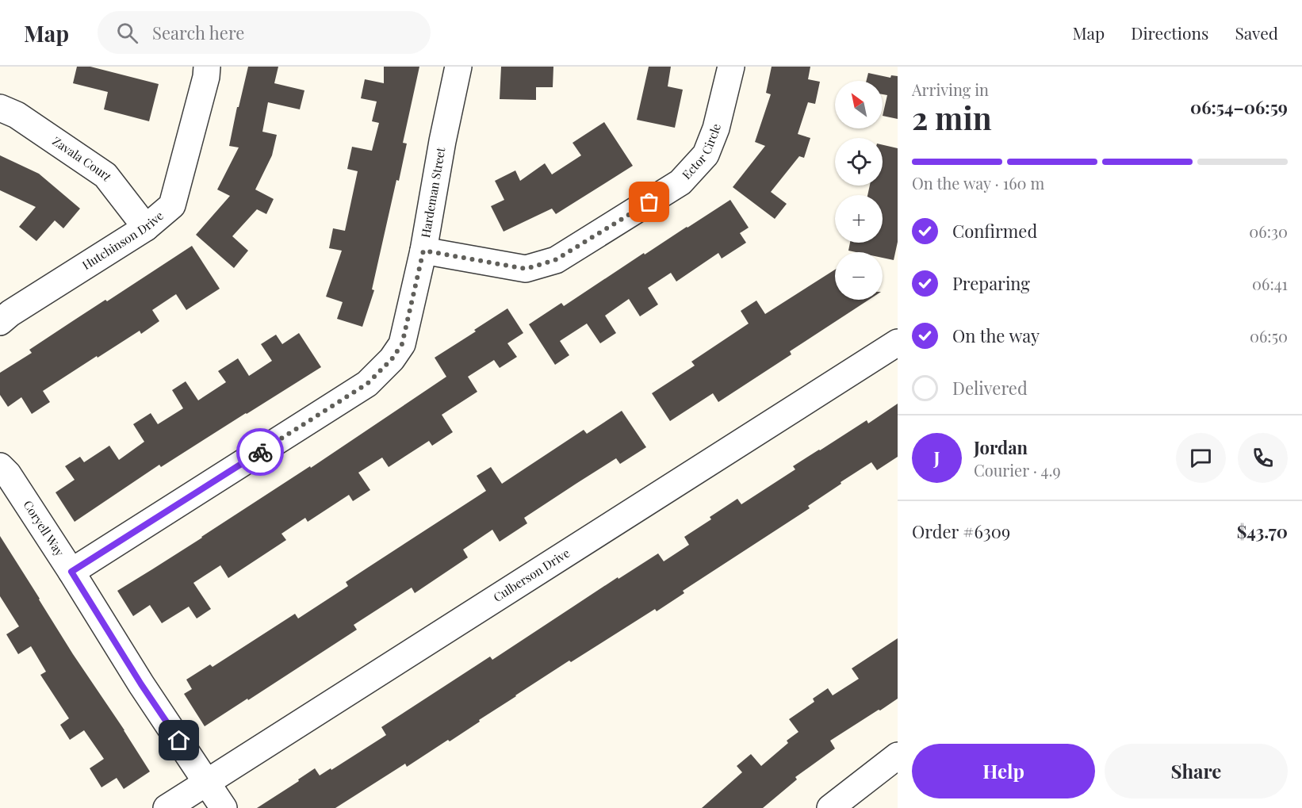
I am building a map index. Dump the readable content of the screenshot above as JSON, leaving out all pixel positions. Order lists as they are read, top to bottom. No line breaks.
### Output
{"streets":{"street":["Ector Circle","Zavala Court","Hardeman Street","Hutchinson Drive","Coryell Way","Culberson Drive"]},"crossings":[["Ector Circle","Hardeman Street"],["Zavala Court","Hutchinson Drive"],["Hardeman Street","Coryell Way"],["Coryell Way","Culberson Drive"]],"north":"top left","page":{"header":"Map","search":"Search here","nav":["Map","Directions","Saved"],"heading":["2 min","Arriving in","06:54–06:59"],"panel":["Jordan","Courier · 4.9","Order #6309","$43.70"],"map_buttons":["+","−"],"bar":"On the way · 160 m","list":[["Confirmed","06:30"],["Preparing","06:41"],["On the way","06:50"],"Delivered"],"round":"J","buttons":["Help","Share"]}}
